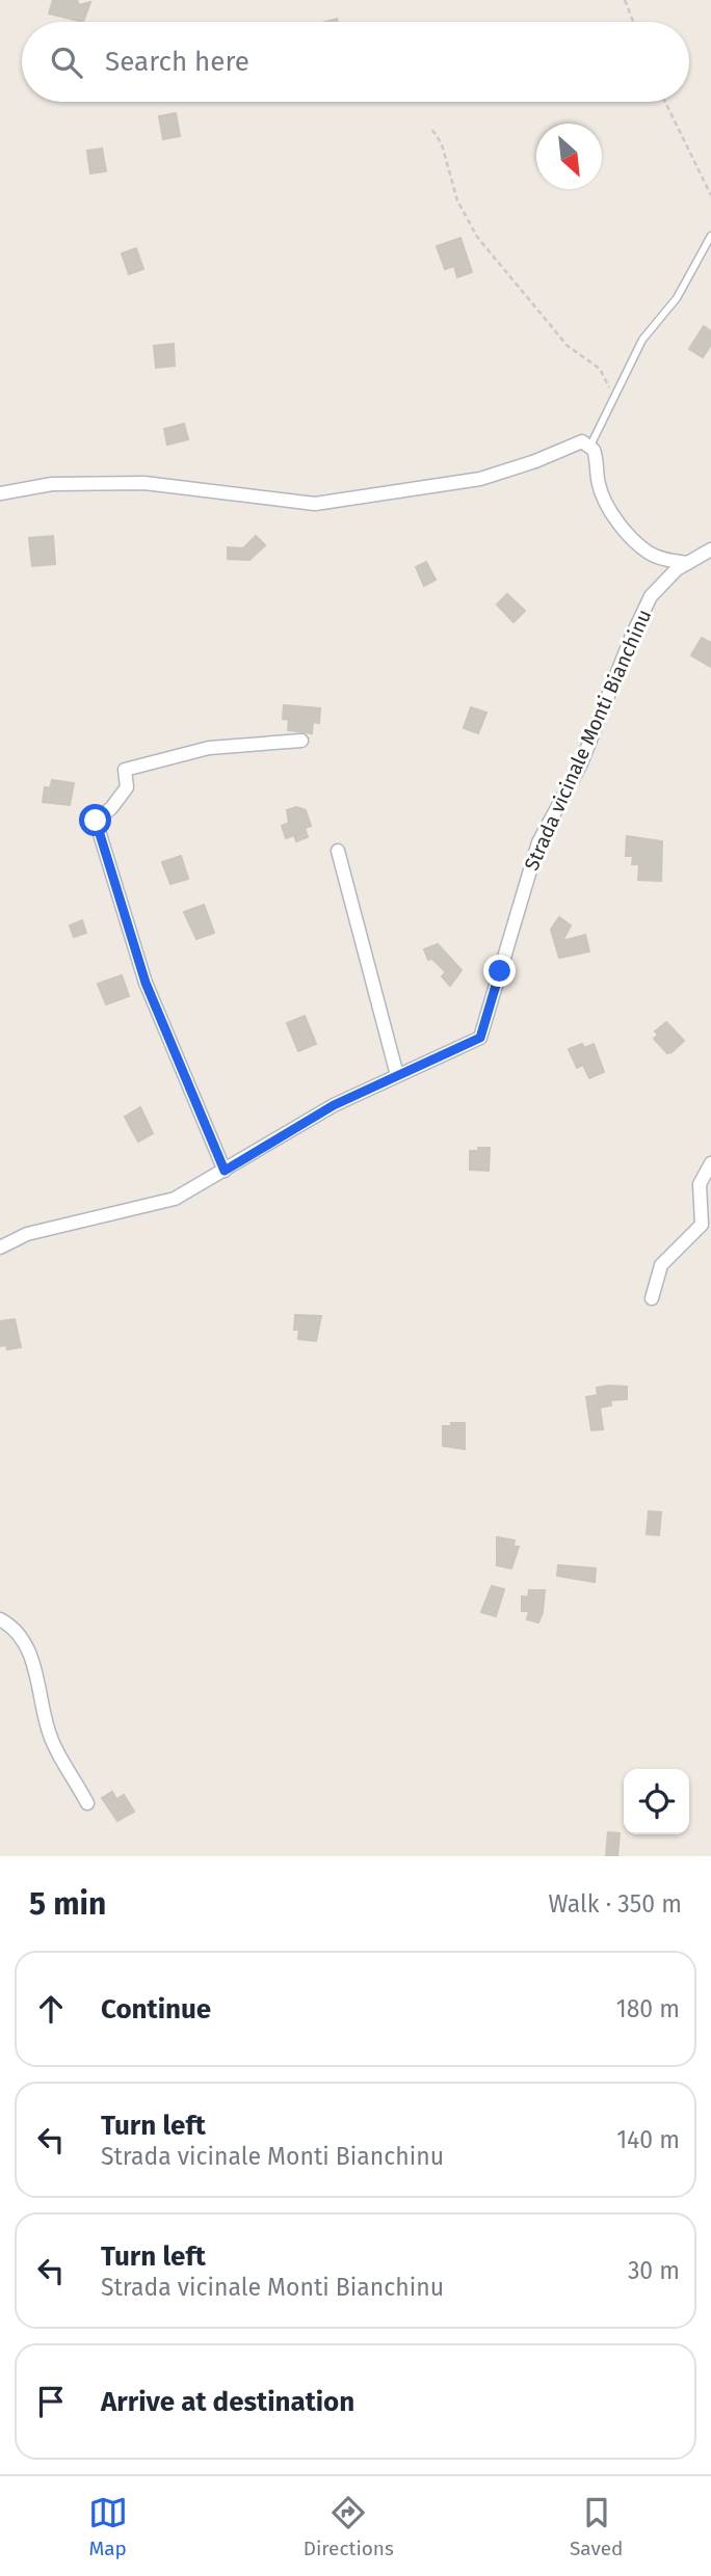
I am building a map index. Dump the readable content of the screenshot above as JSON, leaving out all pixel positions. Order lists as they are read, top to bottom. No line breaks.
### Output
{"streets":{"street":["Strada vicinale Monti Bianchinu"]},"north":"bottom right","page":{"search":"Search here","heading":["5 min","Walk · 350 m"],"list":[["Continue","180 m"],["Turn left","Strada vicinale Monti Bianchinu","140 m"],["Turn left","Strada vicinale Monti Bianchinu","30 m"],"Arrive at destination"],"nav":["Map","Directions","Saved"]}}
